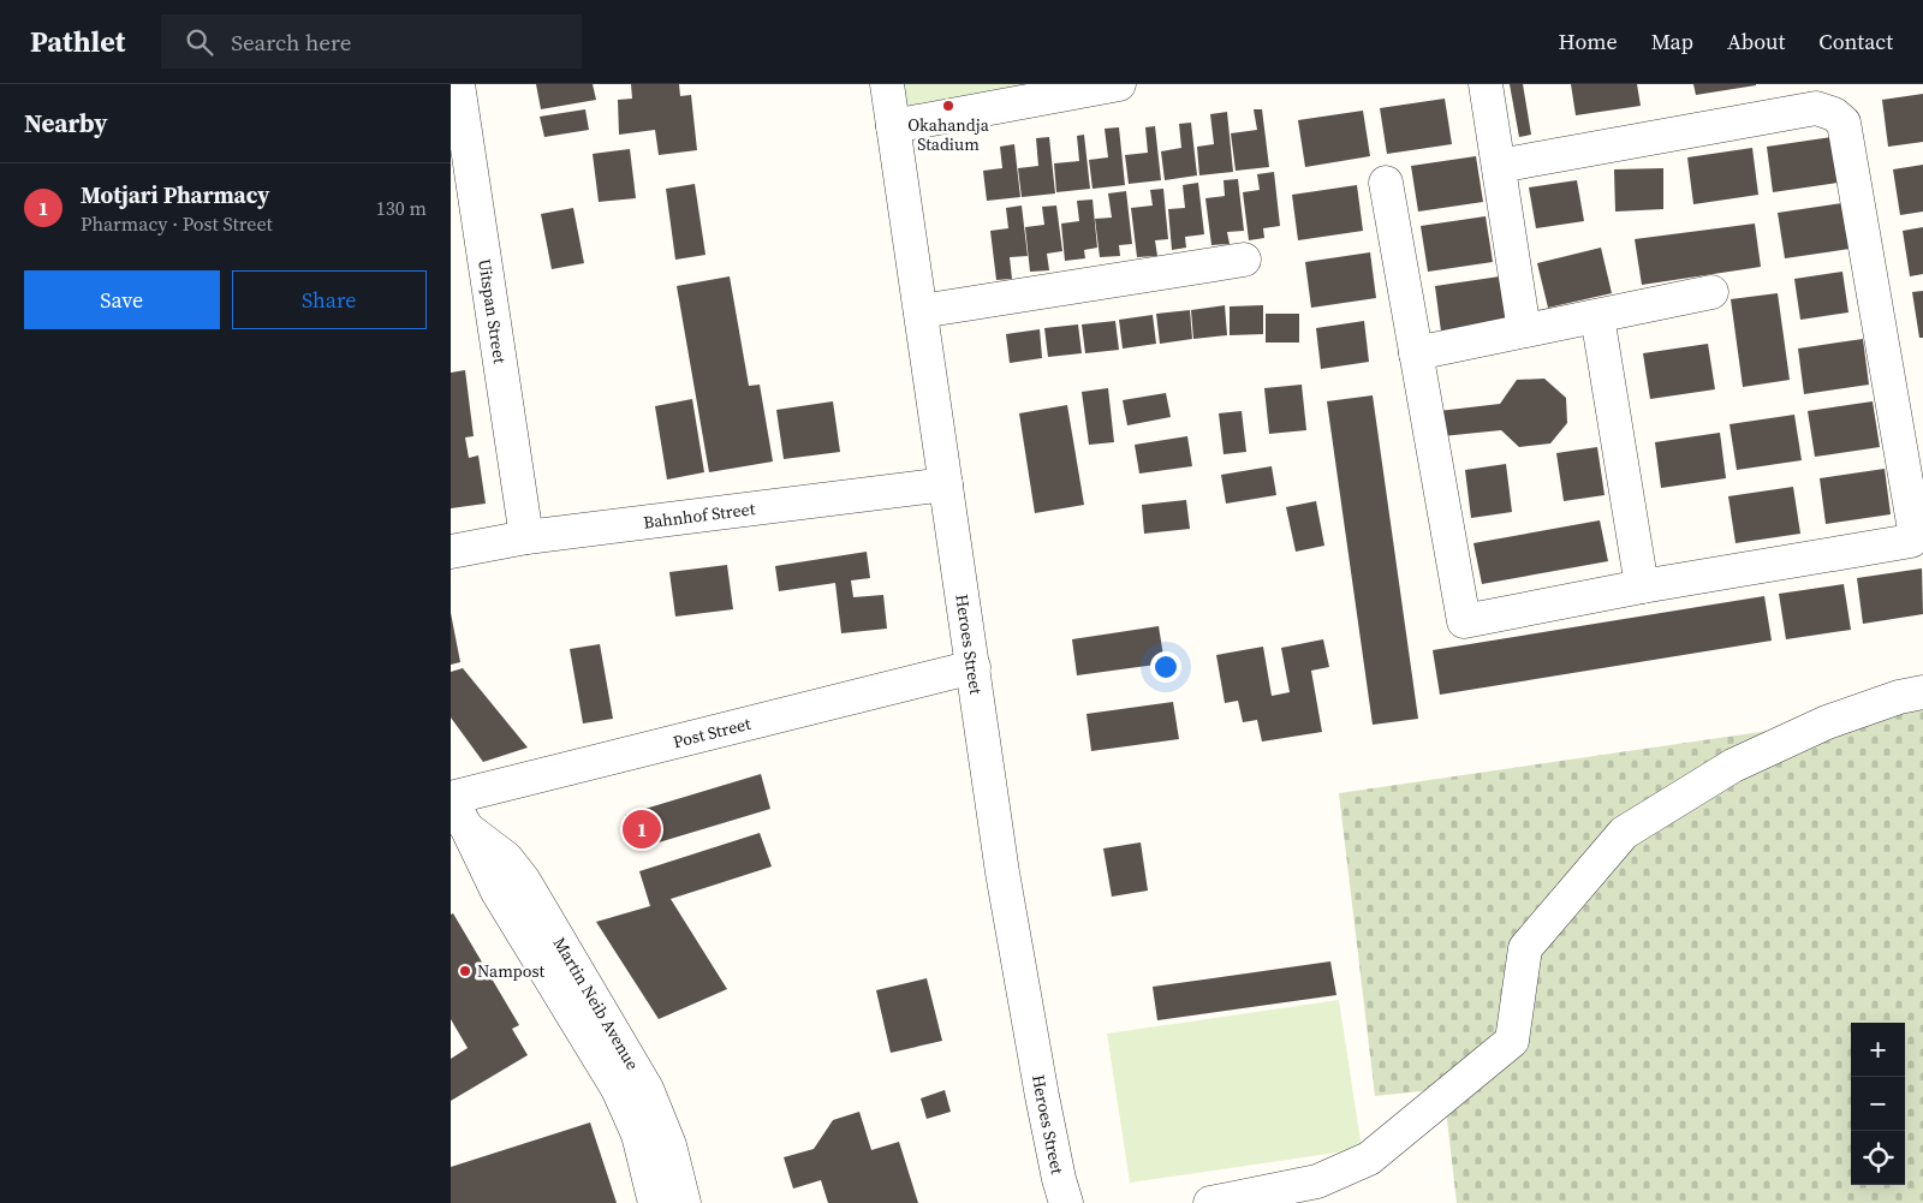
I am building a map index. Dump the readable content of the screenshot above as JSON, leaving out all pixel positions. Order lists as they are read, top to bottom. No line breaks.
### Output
{"streets":{"street":["Uitspan Street","Bahnhof Street","Heroes Street","Post Street","Martin Neib Avenue"]},"crossings":[["Uitspan Street","Bahnhof Street"],["Bahnhof Street","Heroes Street"],["Heroes Street","Post Street"],["Post Street","Martin Neib Avenue"]],"places":["Okahandja Stadium","Nampost"],"page":{"header":"Pathlet","search":"Search here","nav":["Home","Map","About","Contact"],"heading":"Nearby","list":[{"mark":"1","name":"Motjari Pharmacy","note":"Pharmacy · Post Street","value":"130 m"}],"buttons":["Save","Share"],"pins":"1","map_buttons":["+","−"]}}
